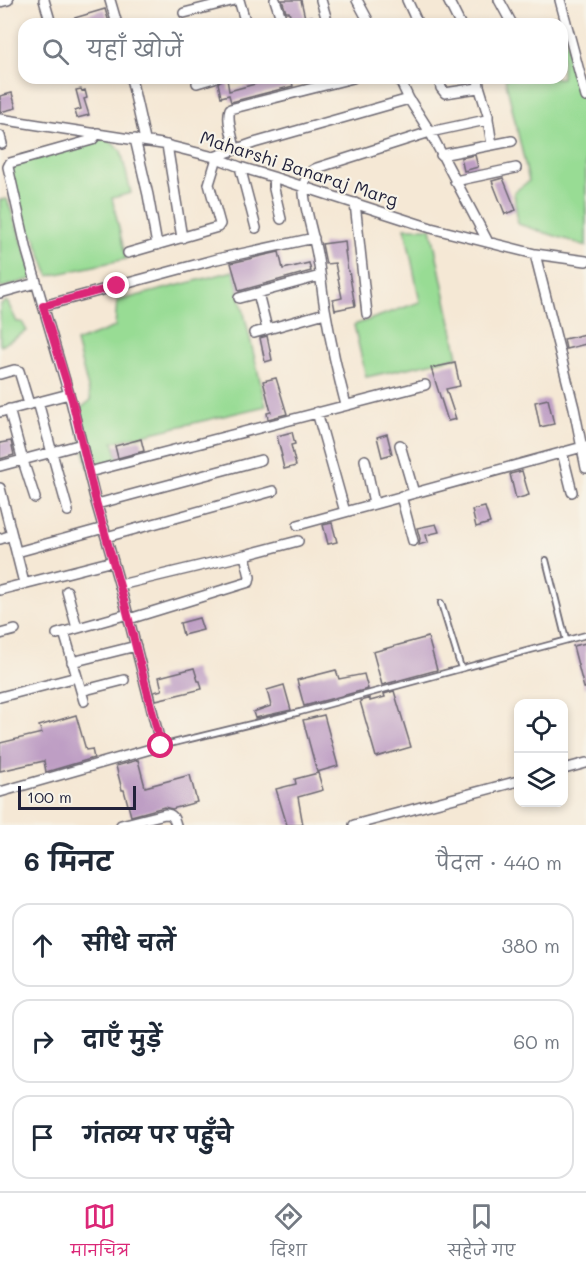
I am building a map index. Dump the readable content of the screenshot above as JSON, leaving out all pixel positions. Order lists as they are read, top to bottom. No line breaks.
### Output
{"streets":{"street":["Maharshi Banaraj Marg"]},"scale_bar":"100 m","page":{"search":"यहाँ खोजें","scale":"100 m","heading":["6 मिनट","पैदल · 440 m"],"list":[["सीधे चलें","380 m"],["दाएँ मुड़ें","60 m"],"गंतव्य पर पहुँचे"],"nav":["मानचित्र","दिशा","सहेजे गए"]}}
